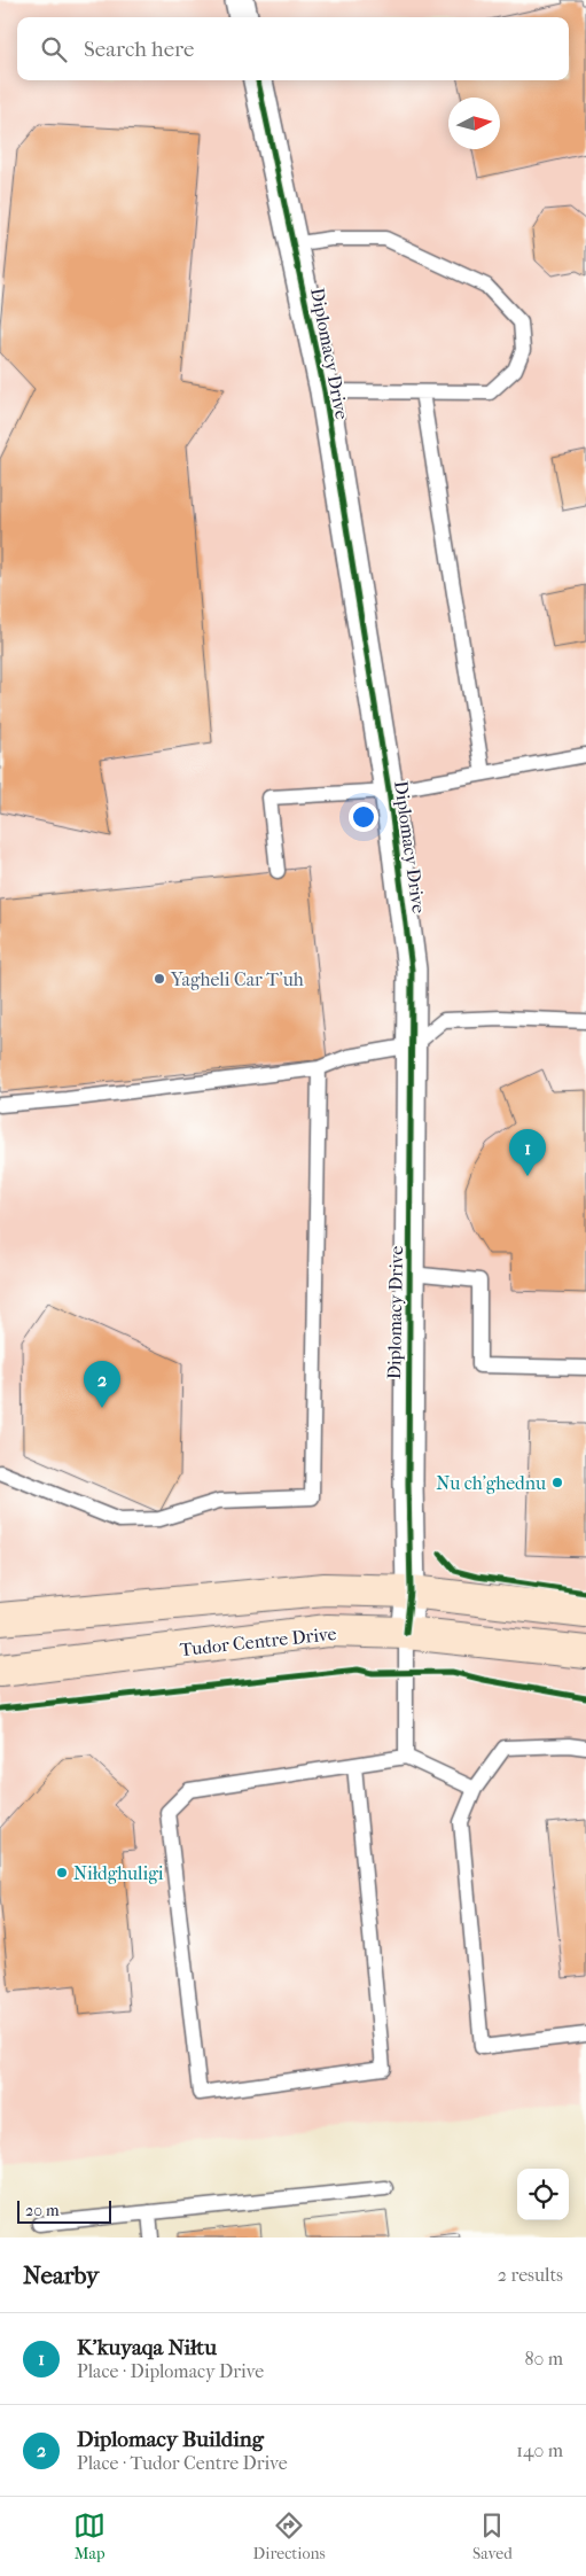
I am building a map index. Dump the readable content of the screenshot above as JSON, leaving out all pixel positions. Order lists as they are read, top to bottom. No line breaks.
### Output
{"streets":{"street":["Diplomacy Drive","Tudor Centre Drive"]},"crossings":[["Diplomacy Drive","Tudor Centre Drive"]],"places":["Yagheli Car T’uh","Nu ch’ghednu","Niłdghuligi"],"scale_bar":"20 m","north":"right","page":{"search":"Search here","pins":["1","2"],"scale":"20 m","heading":["Nearby","2 results"],"list":[{"mark":"1","name":"K’kuyaqa Niłtu","note":"Place · Diplomacy Drive","value":"80 m"},{"mark":"2","name":"Diplomacy Building","note":"Place · Tudor Centre Drive","value":"140 m"}],"nav":["Map","Directions","Saved"]}}
